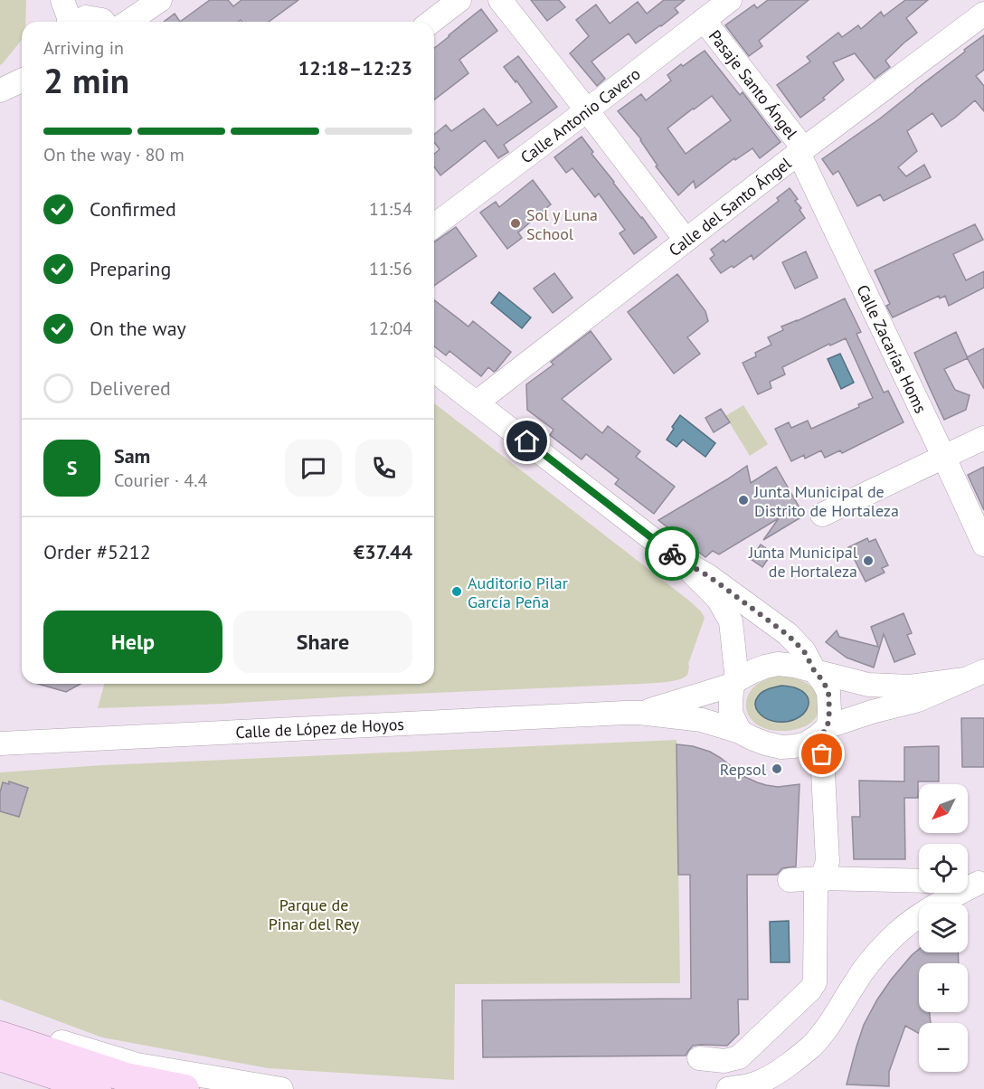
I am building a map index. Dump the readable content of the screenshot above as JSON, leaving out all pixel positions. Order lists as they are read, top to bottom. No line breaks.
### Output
{"streets":{"street":["Pasaje Santo Ángel","Calle Antonio Cavero","Calle del Santo Ángel","Calle Zacarías Homs","Calle de López de Hoyos"]},"crossings":[["Pasaje Santo Ángel","Calle Antonio Cavero"],["Pasaje Santo Ángel","Calle del Santo Ángel"],["Pasaje Santo Ángel","Calle Zacarías Homs"],["Calle del Santo Ángel","Calle Zacarías Homs"]],"parks":["Parque de Pinar del Rey"],"places":["Sol y Luna School","Junta Municipal de Distrito de Hortaleza","Junta Municipal de Hortaleza","Auditorio Pilar García Peña","Repsol"],"north":"bottom left","page":{"heading":["2 min","Arriving in","12:18–12:23"],"panel":["Sam","Courier · 4.4","Order #5212","€37.44"],"bar":"On the way · 80 m","list":[["Confirmed","11:54"],["Preparing","11:56"],["On the way","12:04"],"Delivered"],"round":"S","buttons":["Help","Share"],"map_buttons":["+","−"]}}
